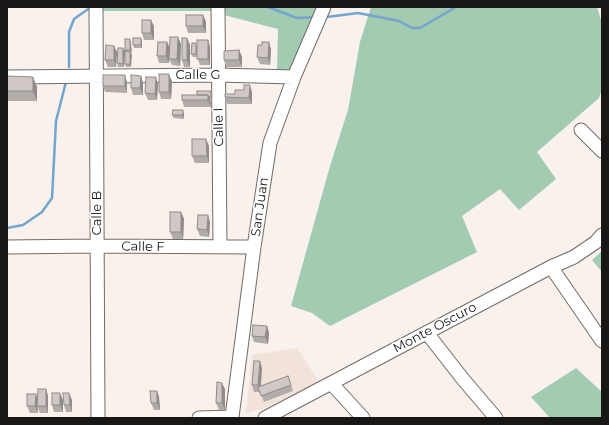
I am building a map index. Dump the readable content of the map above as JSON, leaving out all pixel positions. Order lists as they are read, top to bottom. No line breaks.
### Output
{"streets":{"street":["Calle G","Calle I","San Juan","Calle B","Calle F","Monte Oscuro"]},"crossings":[["Calle G","Calle I"],["Calle G","San Juan"],["Calle G","Calle B"],["Calle I","Calle F"],["San Juan","Calle F"],["Calle B","Calle F"]]}
